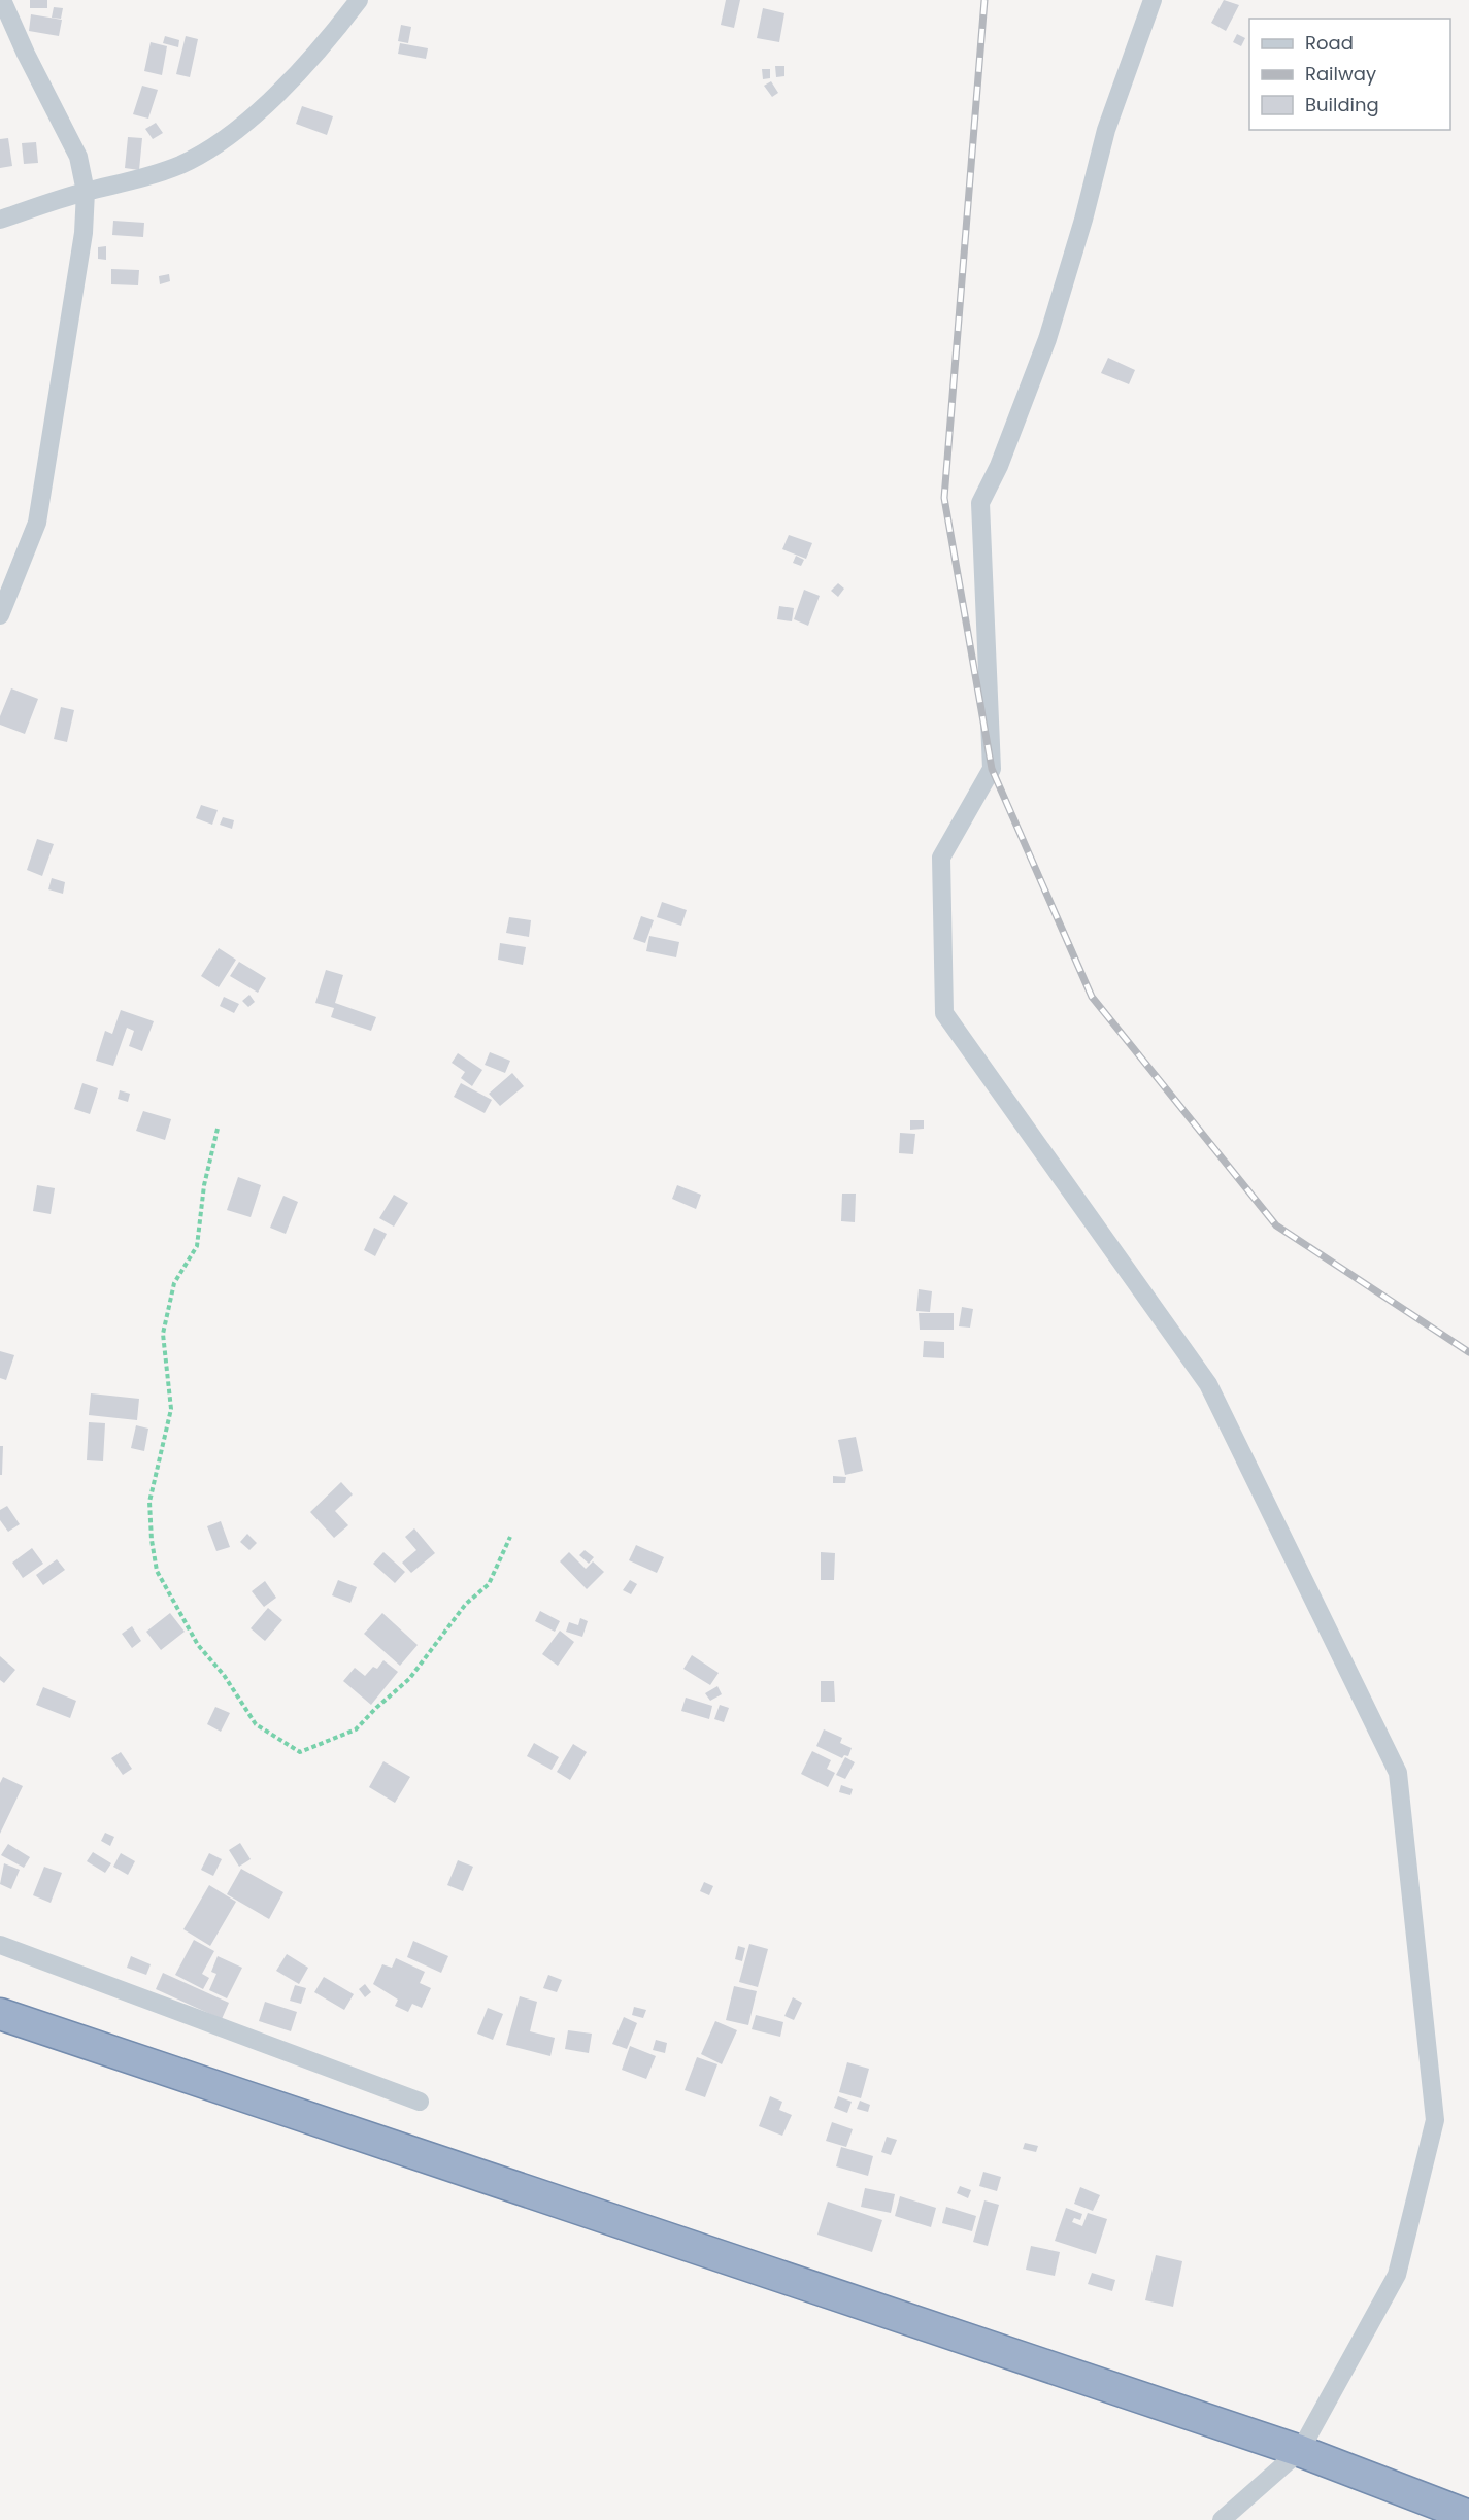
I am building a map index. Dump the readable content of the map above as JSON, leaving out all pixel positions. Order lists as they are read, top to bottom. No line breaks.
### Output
{"legend":["Road","Railway","Building"]}
